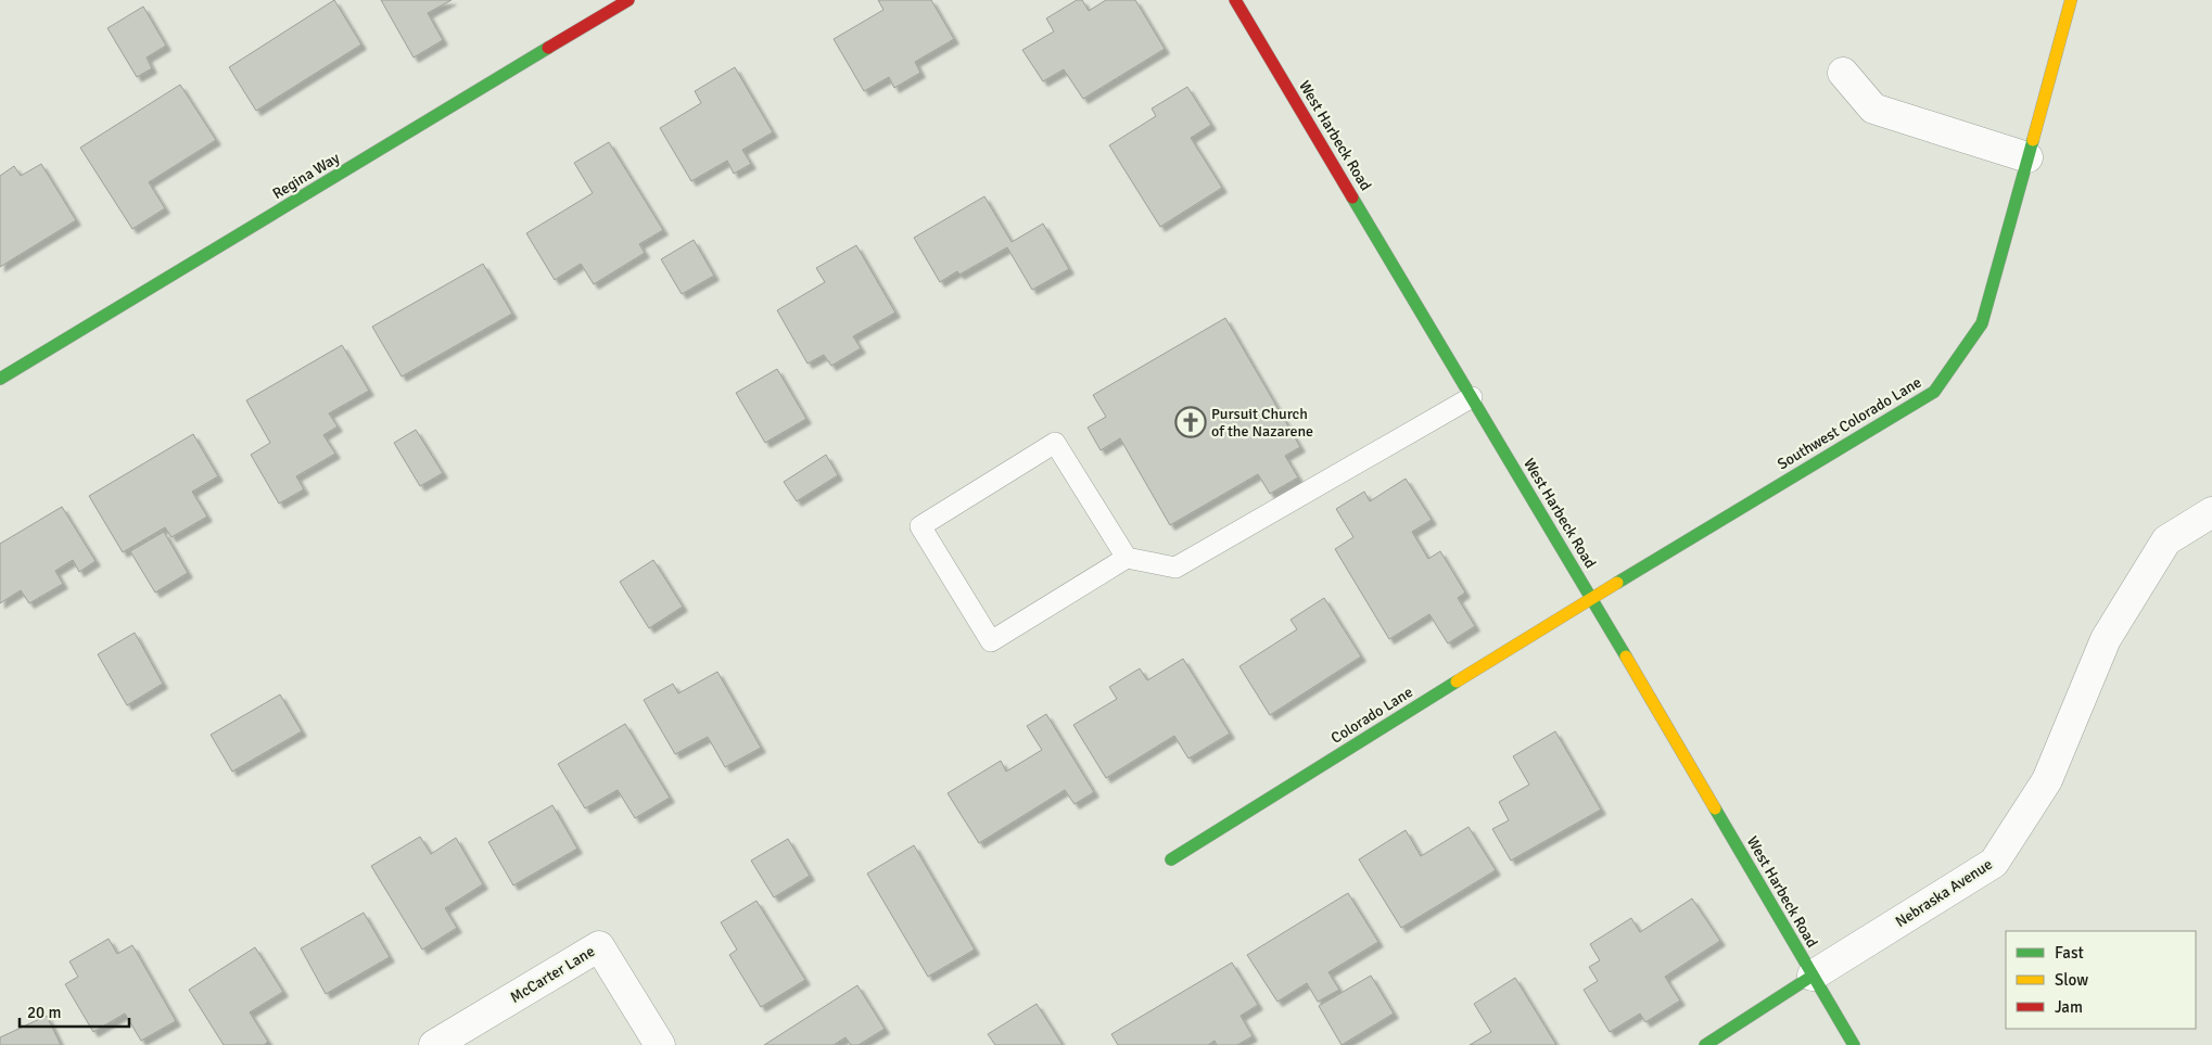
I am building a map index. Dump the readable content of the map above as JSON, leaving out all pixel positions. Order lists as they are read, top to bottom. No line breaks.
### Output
{"streets":{"street":["West Harbeck Road","Regina Way","Southwest Colorado Lane","Colorado Lane","Nebraska Avenue","McCarter Lane"]},"crossings":[["West Harbeck Road","Southwest Colorado Lane"],["West Harbeck Road","Colorado Lane"],["West Harbeck Road","Nebraska Avenue"],["Southwest Colorado Lane","Colorado Lane"]],"places":{"church":["Pursuit Church of the Nazarene"]},"legend":["Fast","Slow","Jam"],"scale_bar":"20 m"}
